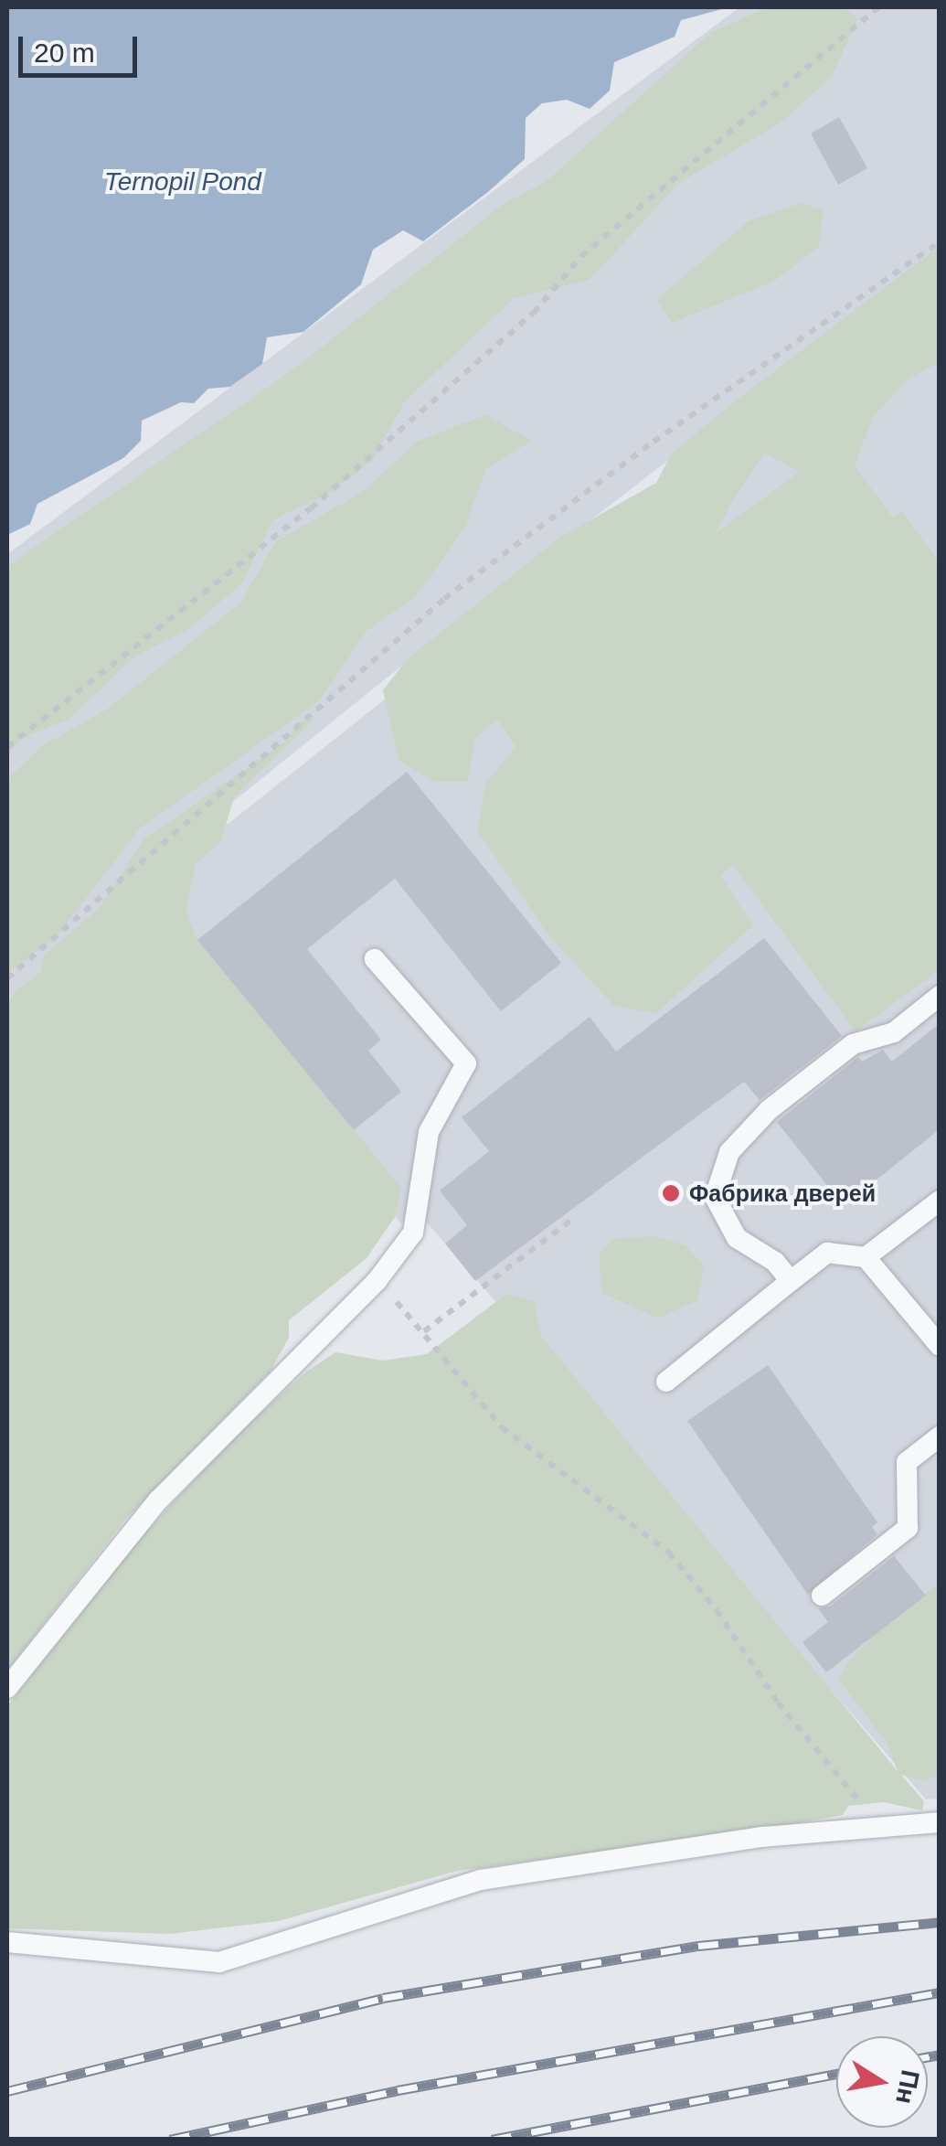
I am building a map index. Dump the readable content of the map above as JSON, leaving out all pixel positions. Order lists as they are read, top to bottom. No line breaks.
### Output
{"water":["Ternopil Pond"],"places":["Фабрика дверей"],"scale_bar":"20 m","north":"right"}
